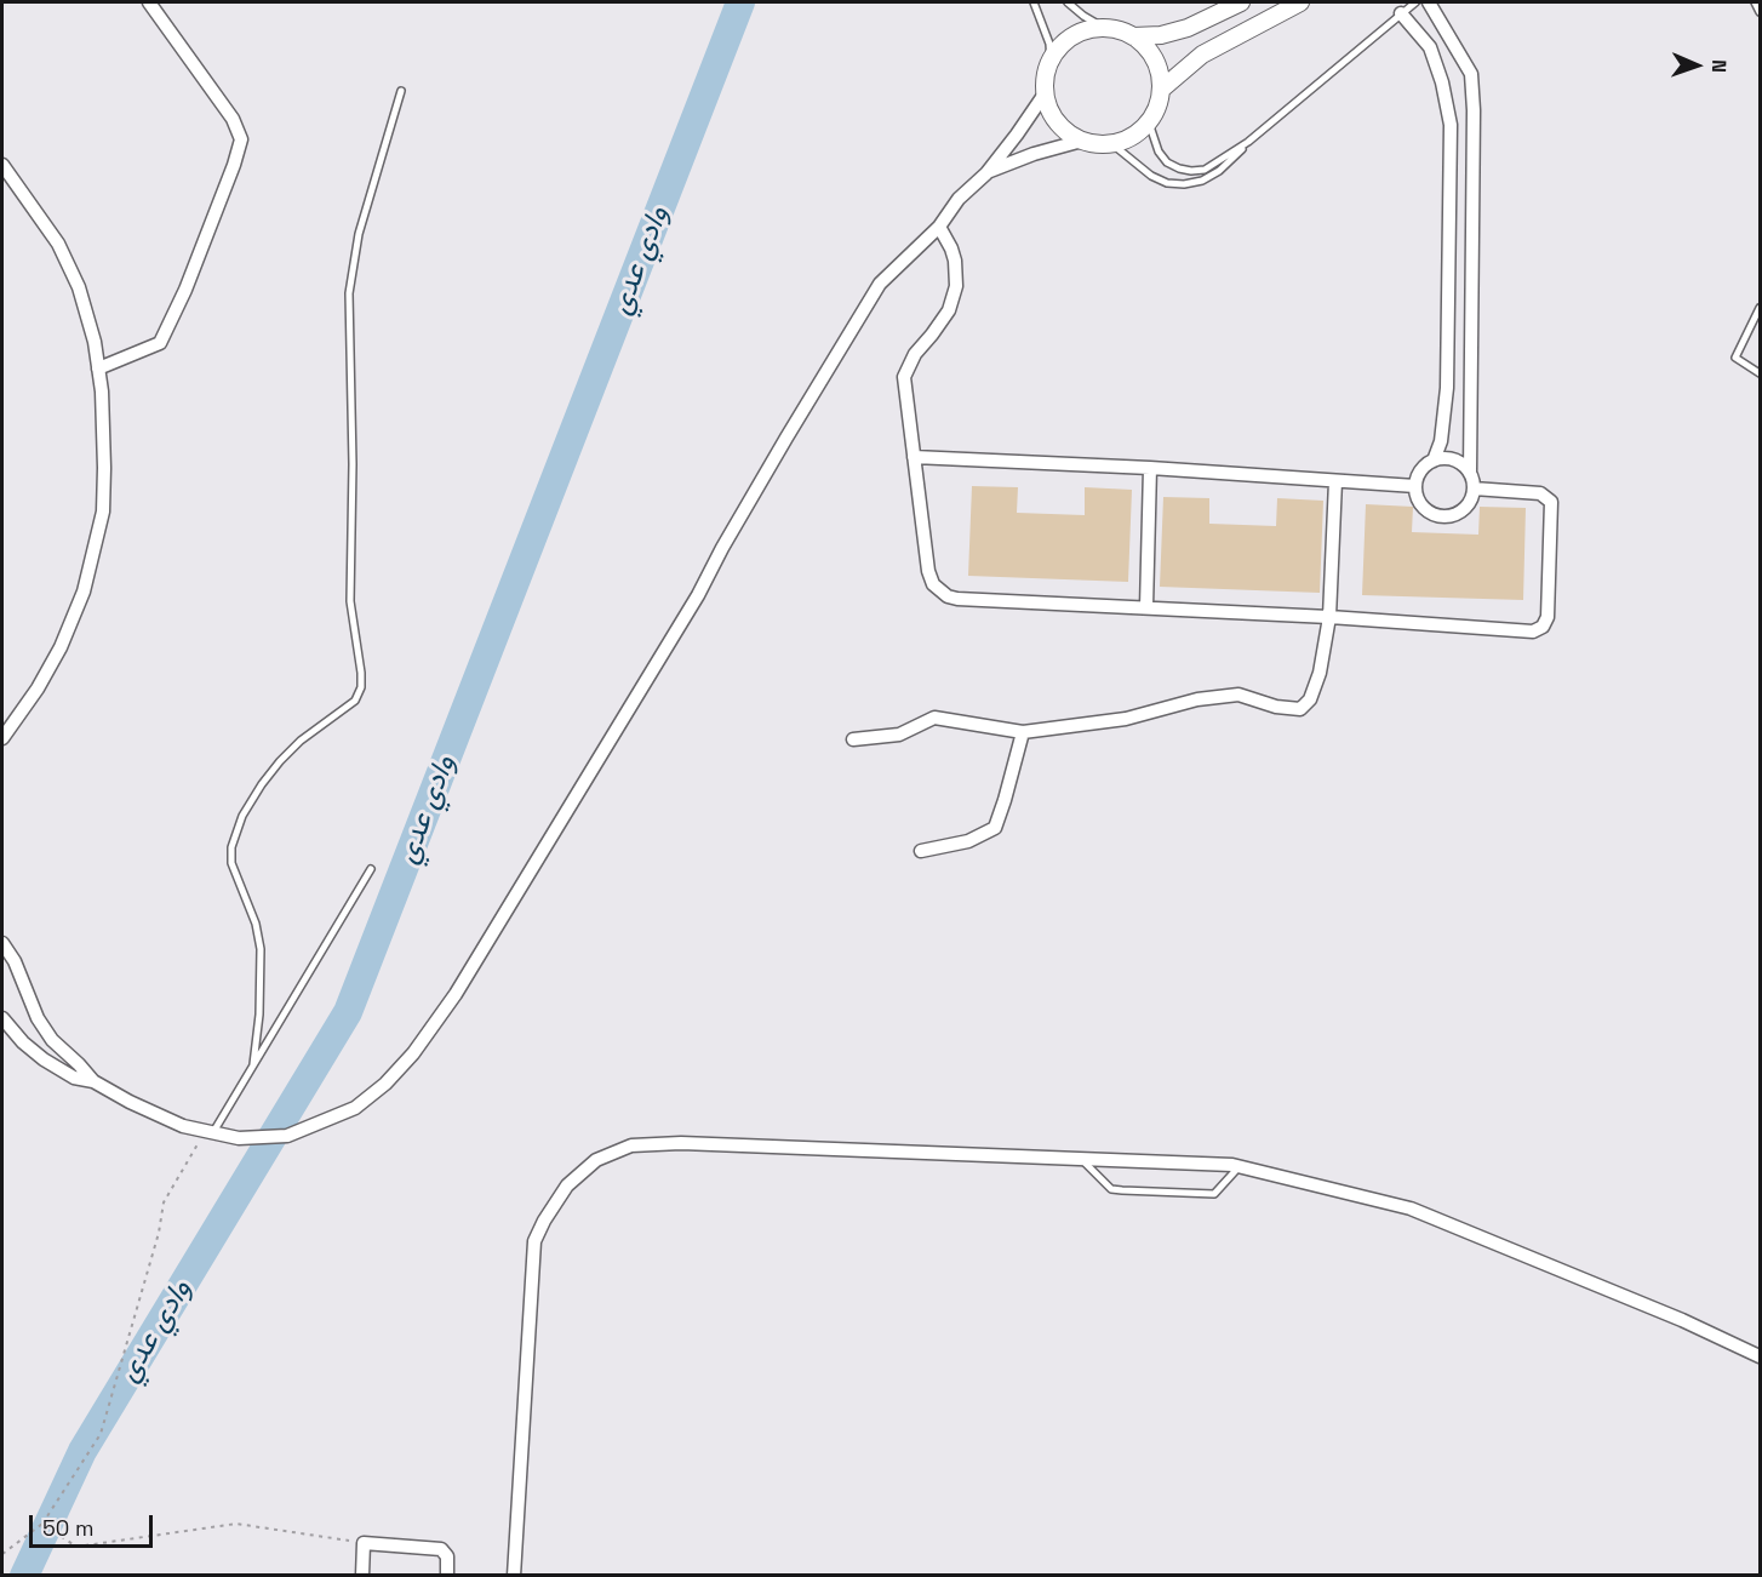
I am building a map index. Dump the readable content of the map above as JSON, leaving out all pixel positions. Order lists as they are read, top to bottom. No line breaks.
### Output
{"water":["وادي عدي"],"scale_bar":"50 m","north":"right"}
